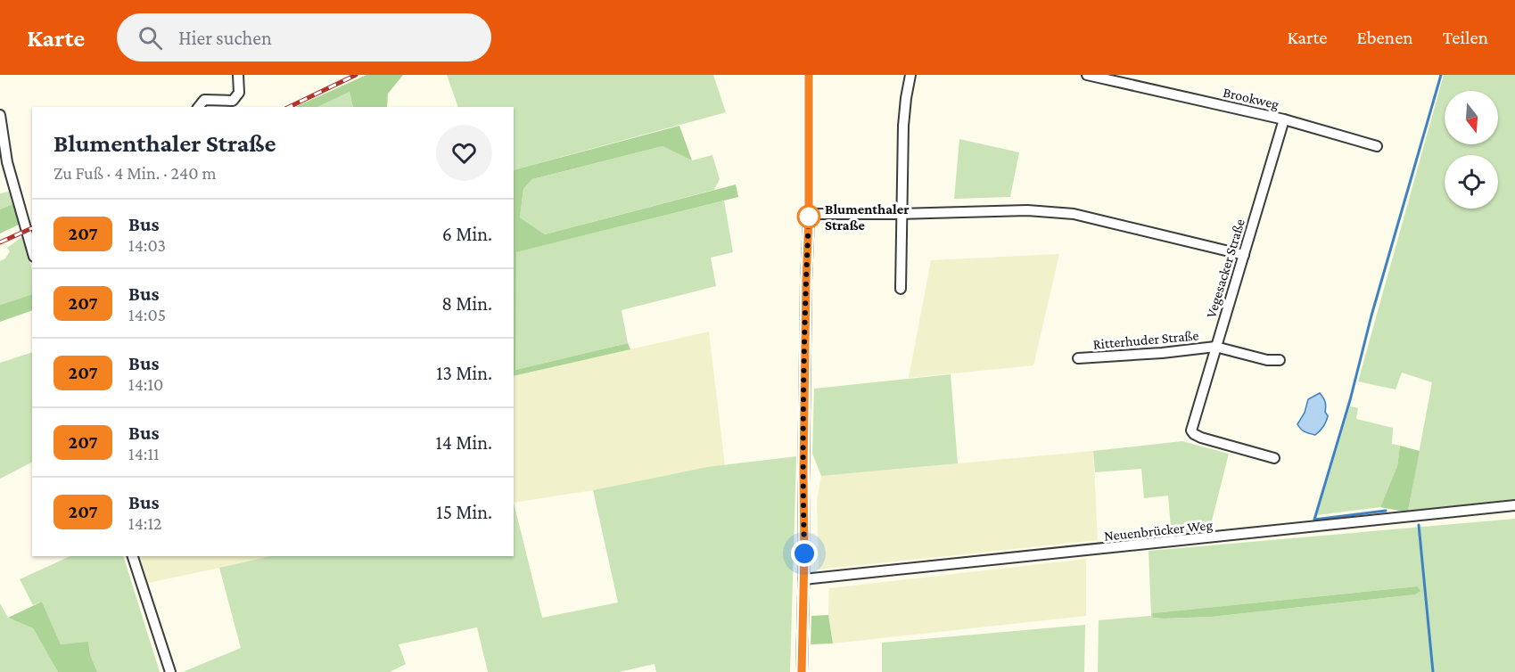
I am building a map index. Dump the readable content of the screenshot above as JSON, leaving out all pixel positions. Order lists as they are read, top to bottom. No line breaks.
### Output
{"streets":{"street":["Brookweg","Vegesacker Straße","Ritterhuder Straße","Neuenbrücker Weg"]},"crossings":[["Brookweg","Vegesacker Straße"],["Vegesacker Straße","Ritterhuder Straße"]],"places":["Blumenthaler Straße"],"lines":["bus line 207"],"north":"bottom","page":{"header":"Karte","search":"Hier suchen","nav":["Karte","Ebenen","Teilen"],"heading":["Blumenthaler Straße","Zu Fuß · 4 Min. · 240 m"],"list":[{"mark":"207","name":"Bus","note":"14:03","value":"6 Min."},{"mark":"207","name":"Bus","note":"14:05","value":"8 Min."},{"mark":"207","name":"Bus","note":"14:10","value":"13 Min."},{"mark":"207","name":"Bus","note":"14:11","value":"14 Min."},{"mark":"207","name":"Bus","note":"14:12","value":"15 Min."}]}}
